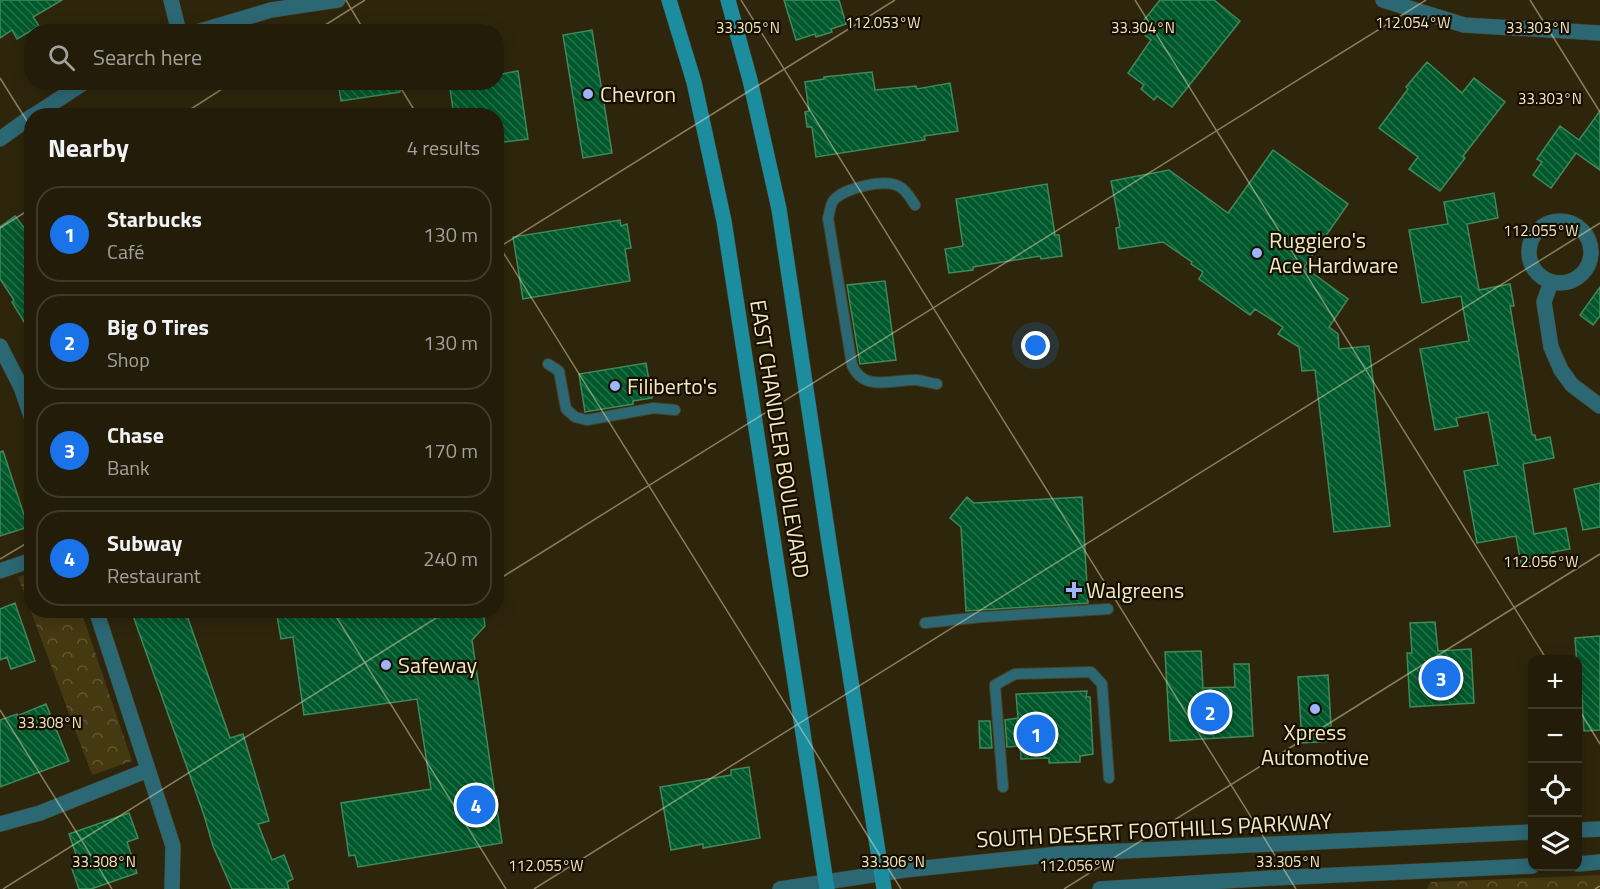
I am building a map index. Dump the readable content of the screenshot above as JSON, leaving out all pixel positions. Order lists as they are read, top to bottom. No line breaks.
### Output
{"streets":{"main road":["EAST CHANDLER BOULEVARD"],"street":["SOUTH DESERT FOOTHILLS PARKWAY"]},"crossings":[["EAST CHANDLER BOULEVARD","SOUTH DESERT FOOTHILLS PARKWAY"]],"places":{"other":["Chevron","Ruggiero's Ace Hardware","Filiberto's","Safeway","Xpress Automotive"],"health":["Walgreens"]},"page":{"search":"Search here","heading":["Nearby","4 results"],"list":[{"mark":"1","name":"Starbucks","note":"Café","value":"130 m"},{"mark":"2","name":"Big O Tires","note":"Shop","value":"130 m"},{"mark":"3","name":"Chase","note":"Bank","value":"170 m"},{"mark":"4","name":"Subway","note":"Restaurant","value":"240 m"}],"map_buttons":["+","−"],"pins":["3","2","1","4"]},"coordinates":["112.053°W","112.054°W","33.305°N","33.304°N","33.303°N","112.055°W","112.056°W","33.308°N","33.306°N"]}
